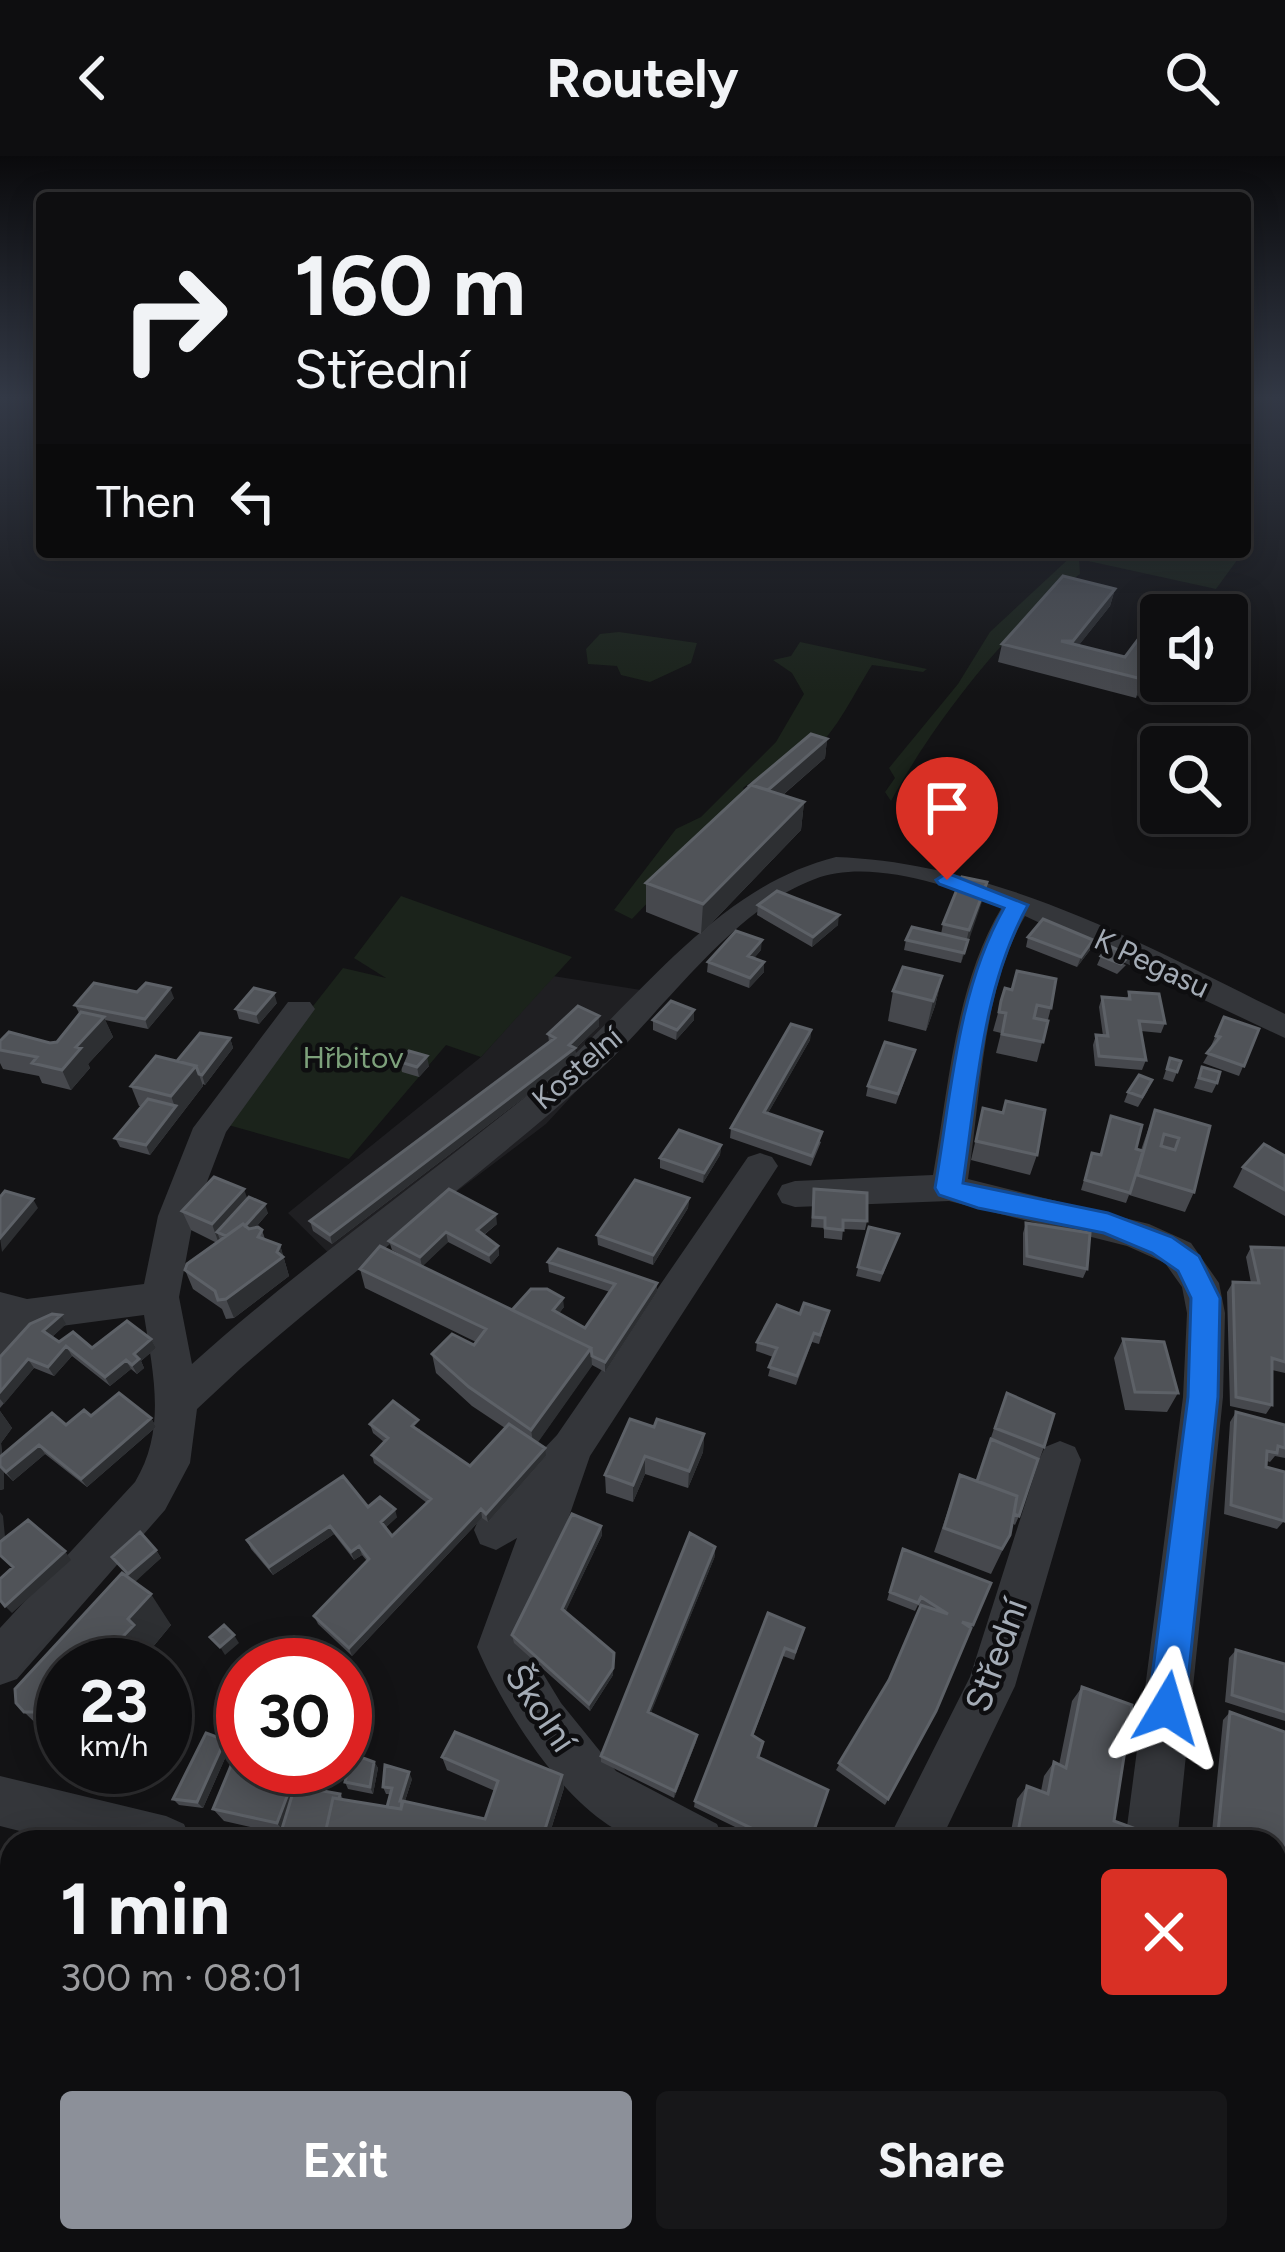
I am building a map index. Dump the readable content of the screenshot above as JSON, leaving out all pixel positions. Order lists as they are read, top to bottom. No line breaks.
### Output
{"streets":{"street":["K Pegasu","Kostelní","Střední","Školní"]},"crossings":[["K Pegasu","Kostelní"]],"parks":["Hřbitov"],"page":{"header":"Routely","turn":["160 m","Střední"],"then":"Then","speed":"23 km/h","limit":"30","heading":["1 min","300 m · 08:01"],"buttons":["Exit","Share"]}}
